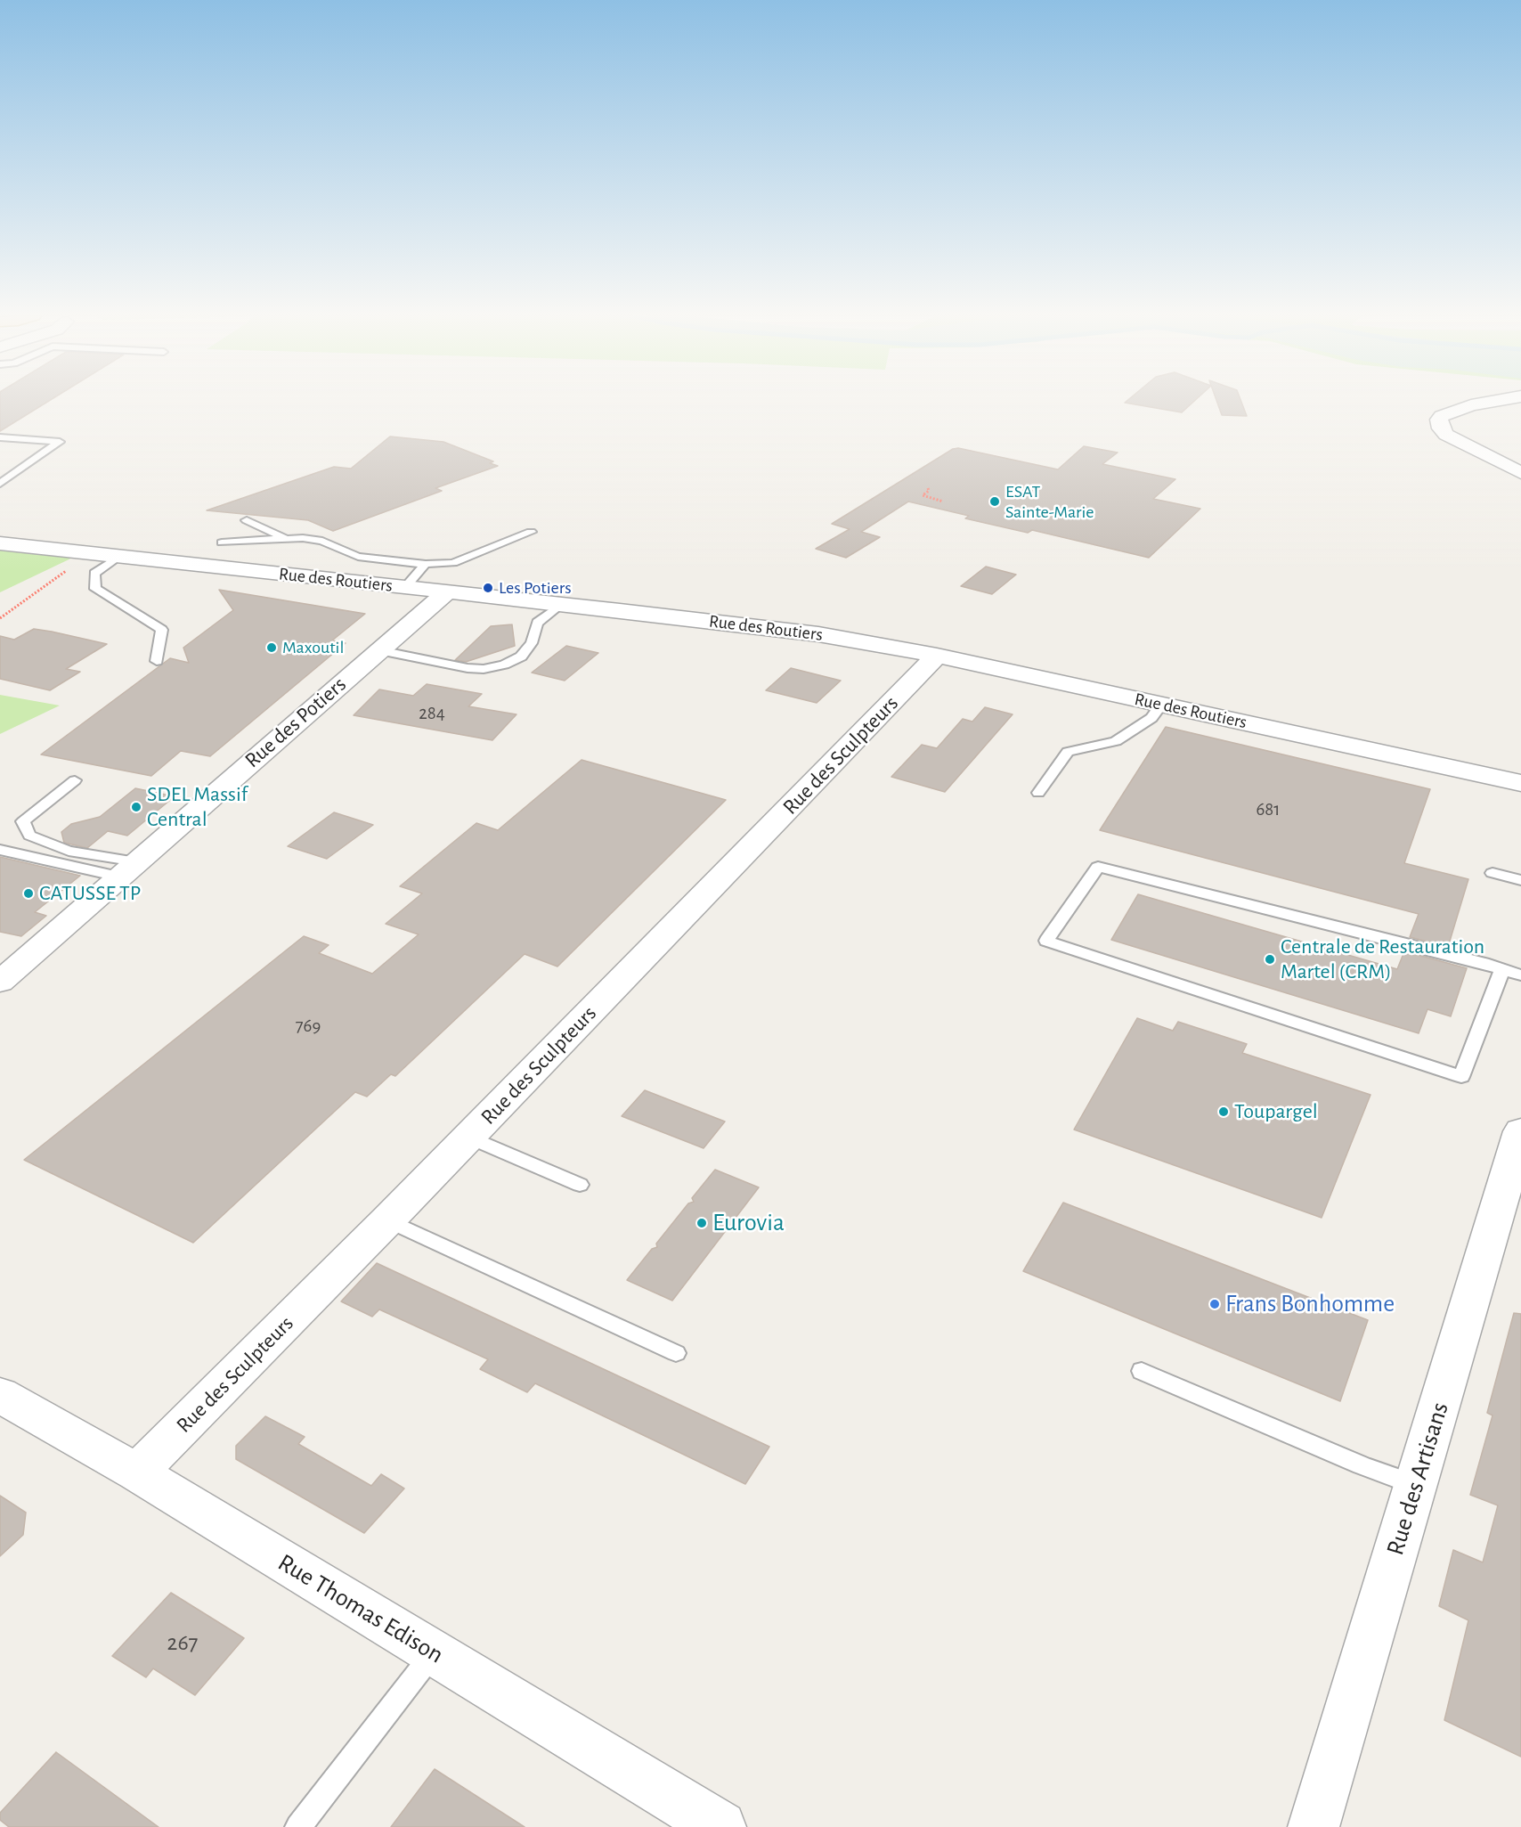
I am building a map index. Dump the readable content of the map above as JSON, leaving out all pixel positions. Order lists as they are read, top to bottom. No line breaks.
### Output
{"streets":{"street":["Rue des Routiers","Rue des Potiers","Rue des Sculpteurs","Rue des Artisans","Rue Thomas Edison"]},"crossings":[["Rue des Routiers","Rue des Potiers"],["Rue des Routiers","Rue des Sculpteurs"],["Rue des Sculpteurs","Rue Thomas Edison"]],"places":["ESAT Sainte-Marie","Les Potiers","Maxoutil","SDEL Massif Central","CATUSSE TP","Centrale de Restauration Martel (CRM)","Toupargel","Eurovia","Frans Bonhomme"],"house_numbers":["284","681","769","267"]}
